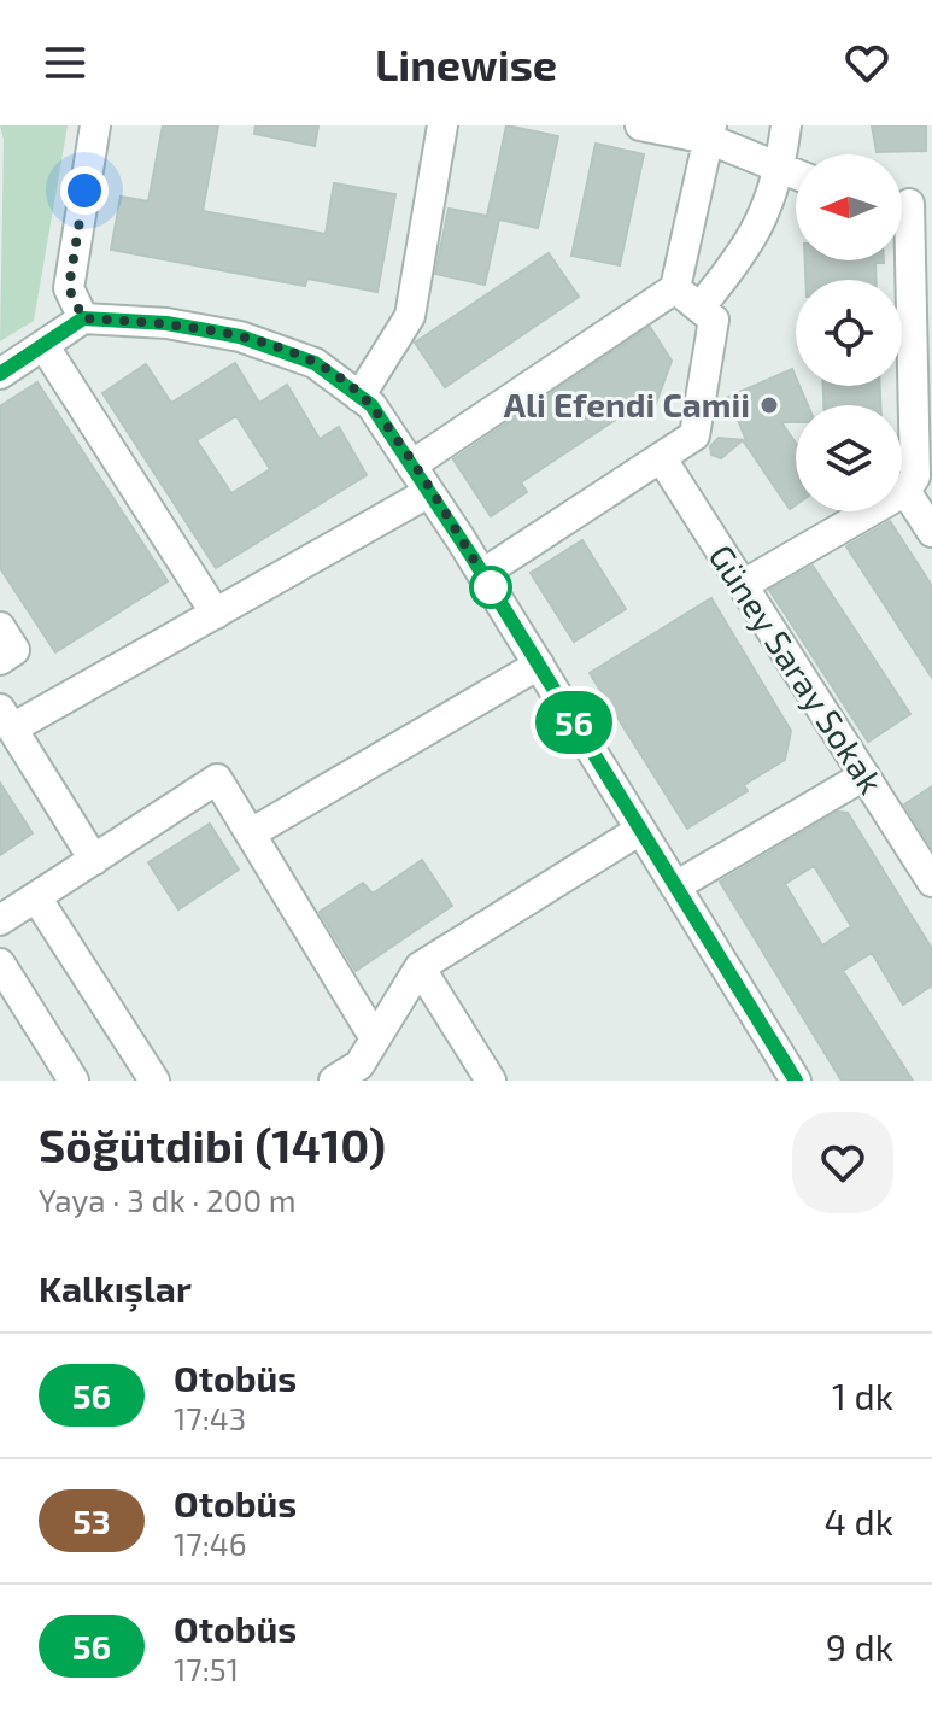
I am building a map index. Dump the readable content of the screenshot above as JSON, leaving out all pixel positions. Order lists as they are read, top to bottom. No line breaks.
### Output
{"streets":{"street":["Güney Saray Sokak"]},"places":["Ali Efendi Camii"],"lines":["bus line 56"],"north":"left","page":{"header":"Linewise","on_map":"56","heading":[["Söğütdibi (1410)","Yaya · 3 dk · 200 m"],"Kalkışlar"],"list":[{"mark":"56","name":"Otobüs","note":"17:43","value":"1 dk"},{"mark":"53","name":"Otobüs","note":"17:46","value":"4 dk"},{"mark":"56","name":"Otobüs","note":"17:51","value":"9 dk"}]}}
